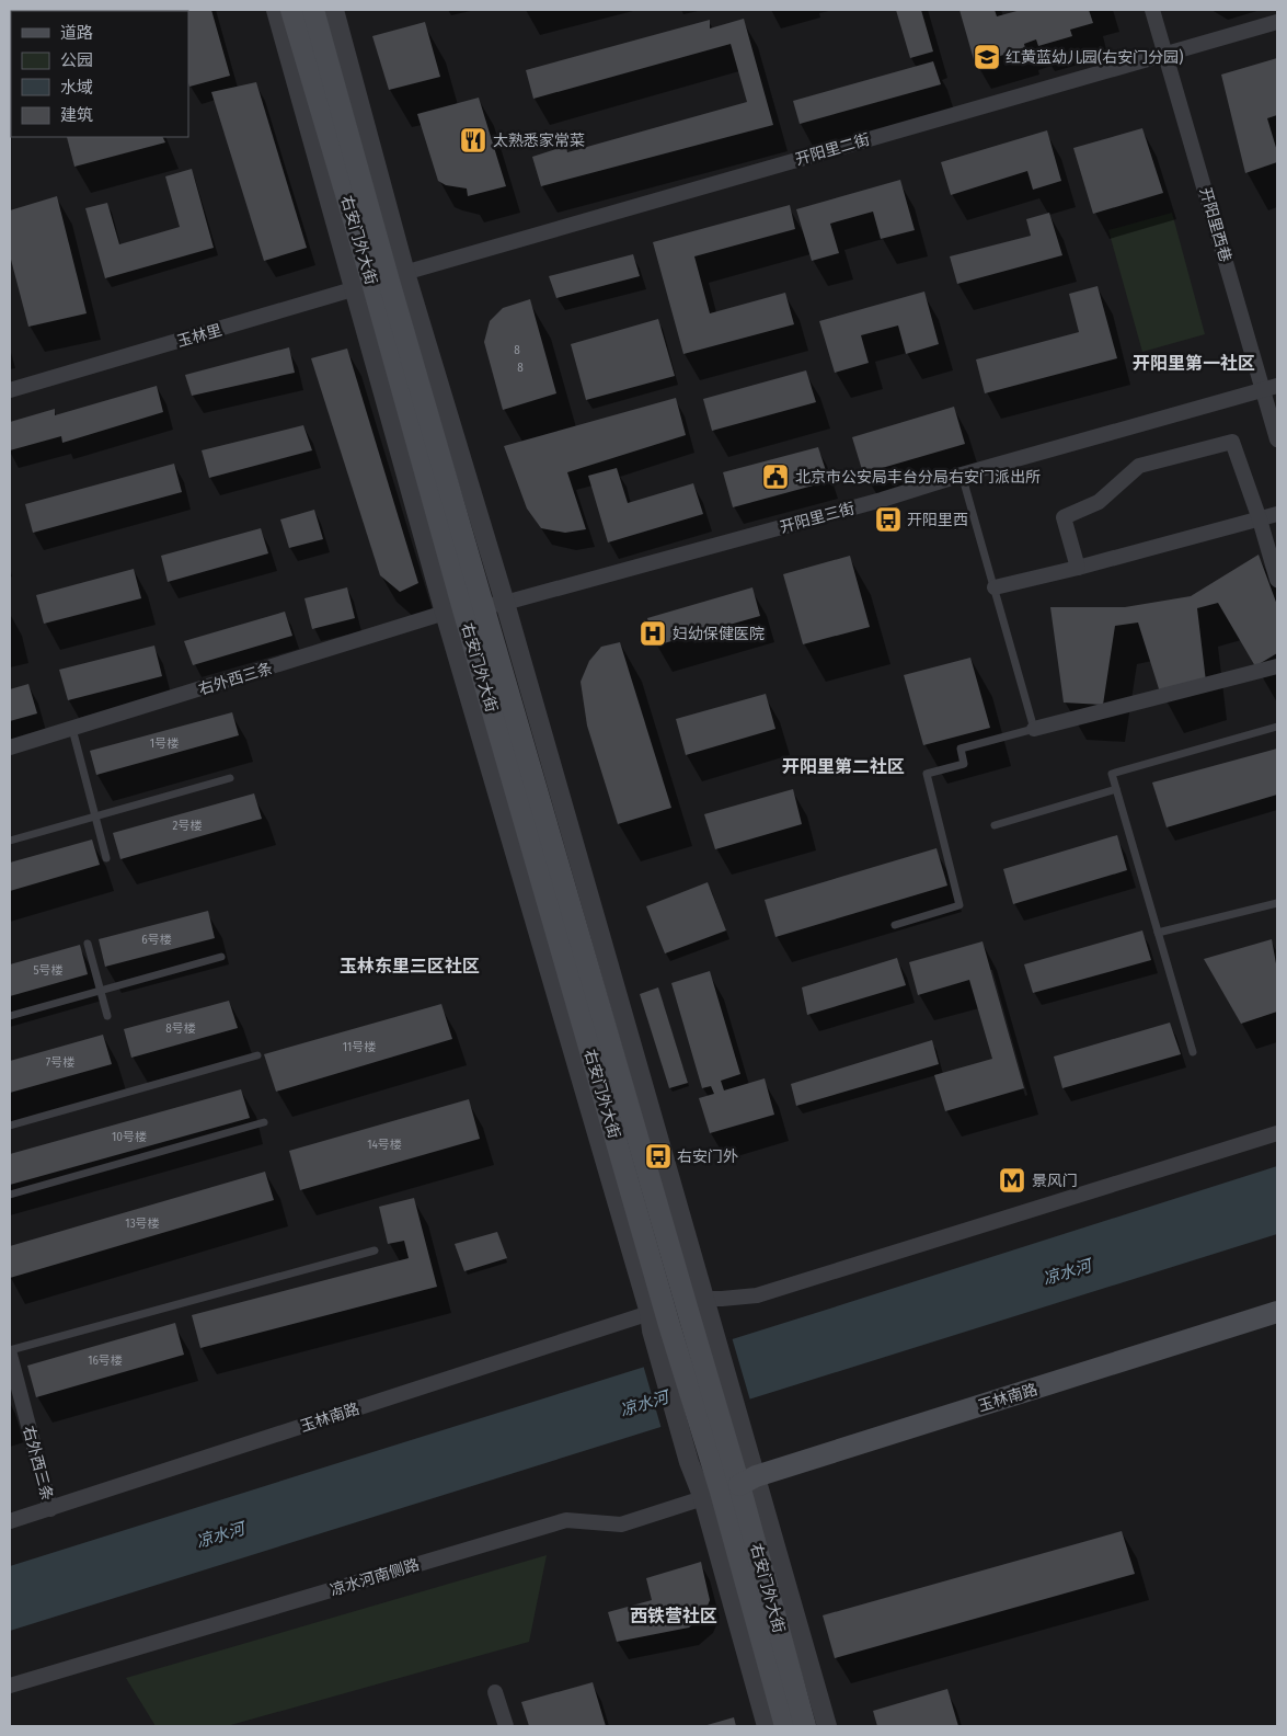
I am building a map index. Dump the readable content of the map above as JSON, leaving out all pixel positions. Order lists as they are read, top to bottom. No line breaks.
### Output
{"streets":{"main road":["右安门外大街","玉林南路"],"street":["开阳里二街","开阳里西巷","玉林里","开阳里三街","右外西三条","凉水河南侧路"]},"crossings":[["开阳里二街","开阳里西巷"],["开阳里二街","右安门外大街"],["开阳里二街","玉林里"],["开阳里西巷","开阳里三街"],["右安门外大街","玉林里"],["右安门外大街","开阳里三街"],["右安门外大街","右外西三条"],["右安门外大街","玉林南路"],["右安门外大街","凉水河南侧路"],["开阳里三街","右外西三条"],["右外西三条","玉林南路"],["玉林南路","凉水河南侧路"]],"districts":["开阳里第一社区","开阳里第二社区","玉林东里三区社区","西铁营社区"],"water":["凉水河"],"places":{"school or university":["红黄蓝幼儿园(右安门分园)"],"restaurant":["太熟悉家常菜"],"public building":["北京市公安局丰台分局右安门派出所"],"bus stop":["开阳里西","右安门外"],"hospital":["妇幼保健医院"],"metro station":["景风门"]},"house_numbers":["8","8","1号楼","2号楼","6号楼","5号楼","8号楼","11号楼","7号楼","10号楼","14号楼","13号楼","16号楼"],"legend":["道路","公园","水域","建筑"]}
